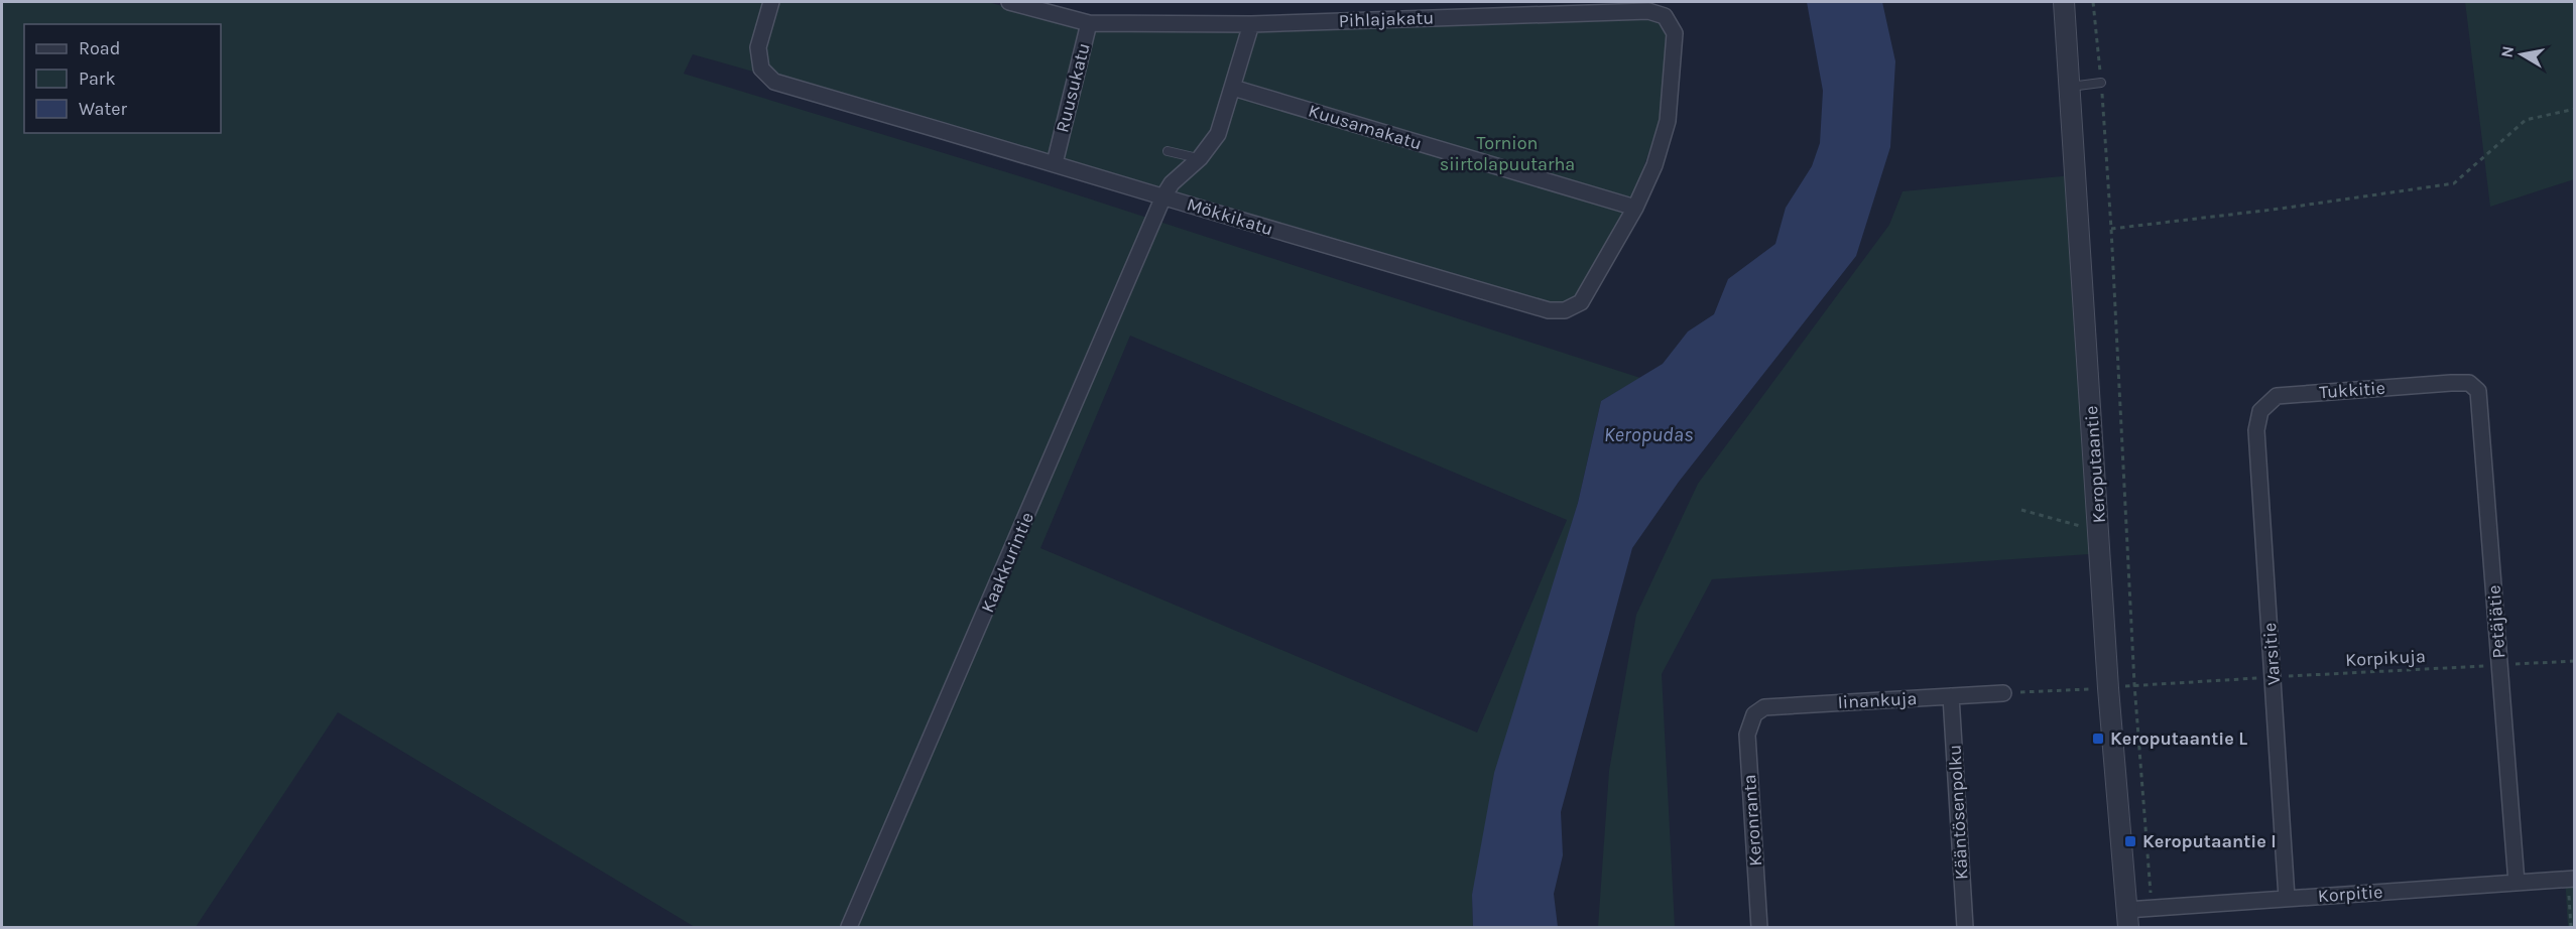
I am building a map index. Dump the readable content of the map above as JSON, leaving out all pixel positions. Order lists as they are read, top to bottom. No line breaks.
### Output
{"streets":{"street":["Pihlajakatu","Ruusukatu","Kuusamakatu","Mökkikatu","Tukkitie","Keroputaantie","Kaakkurintie","Petäjätie","Varsitie","Iinankuja","Kääntösenpolku","Keronranta","Korpitie"],"path":["Korpikuja"]},"crossings":[["Pihlajakatu","Kuusamakatu"],["Pihlajakatu","Mökkikatu"],["Ruusukatu","Mökkikatu"],["Kuusamakatu","Mökkikatu"],["Mökkikatu","Kaakkurintie"],["Tukkitie","Petäjätie"],["Tukkitie","Varsitie"],["Keroputaantie","Korpikuja"],["Keroputaantie","Korpitie"],["Petäjätie","Korpikuja"],["Petäjätie","Korpitie"],["Varsitie","Korpikuja"],["Varsitie","Korpitie"],["Korpikuja","Iinankuja"],["Iinankuja","Kääntösenpolku"],["Iinankuja","Keronranta"]],"water":["Keropudas"],"parks":["Tornion siirtolapuutarha"],"places":{"transit":["Keroputaantie L","Keroputaantie I"]},"legend":["Road","Park","Water"],"north":"left"}
